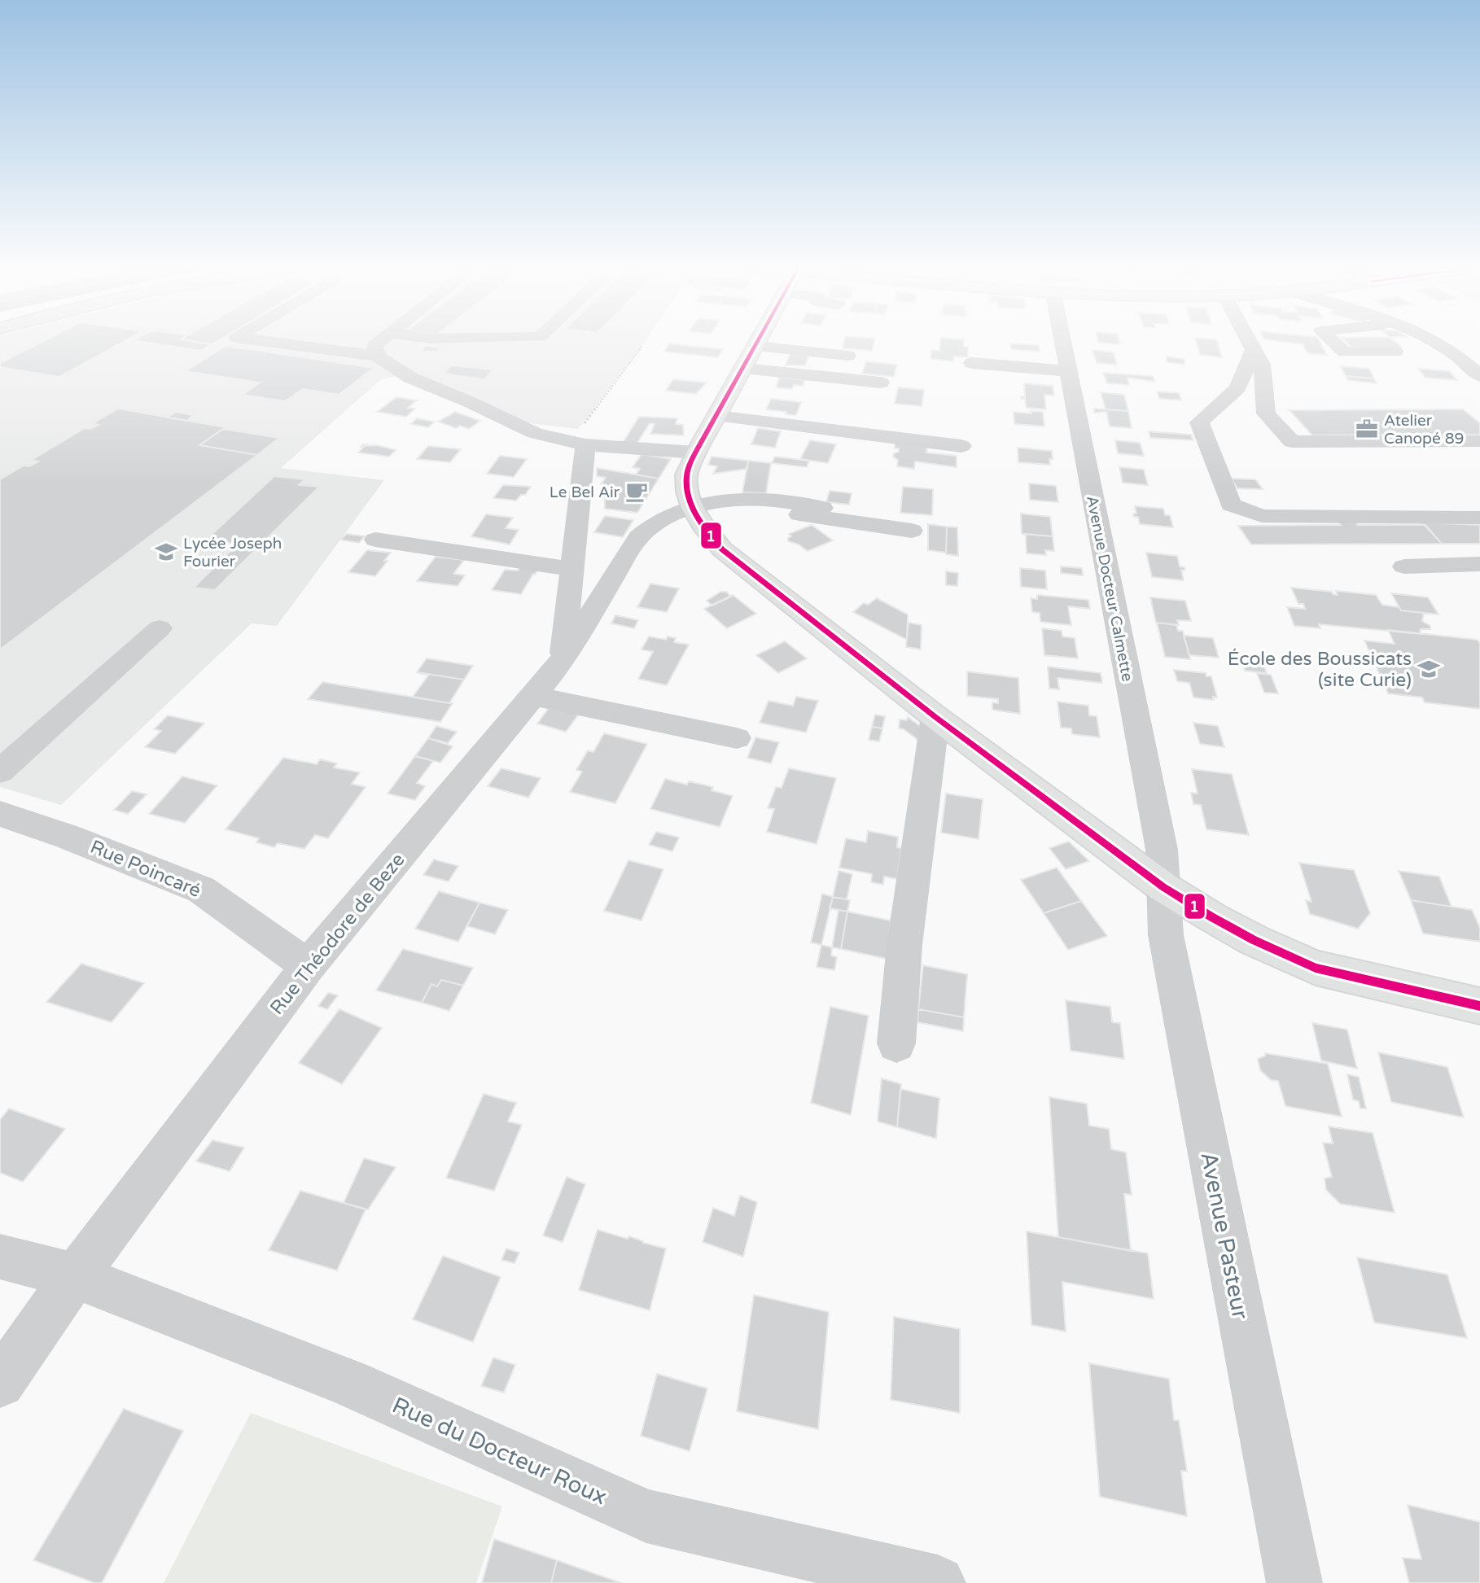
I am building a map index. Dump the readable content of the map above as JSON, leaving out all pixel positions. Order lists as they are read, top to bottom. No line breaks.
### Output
{"streets":{"street":["Avenue Docteur Calmette","Rue Poincaré","Rue Théodore de Beze","Avenue Pasteur","Rue du Docteur Roux"]},"crossings":[["Avenue Docteur Calmette","Avenue Pasteur"],["Rue Poincaré","Rue Théodore de Beze"],["Rue Théodore de Beze","Rue du Docteur Roux"]],"places":{"office":["Atelier Canopé 89"],"cafe":["Le Bel Air"],"school or university":["Lycée Joseph Fourier","École des Boussicats (site Curie)"]},"lines":["transit line 1"]}
